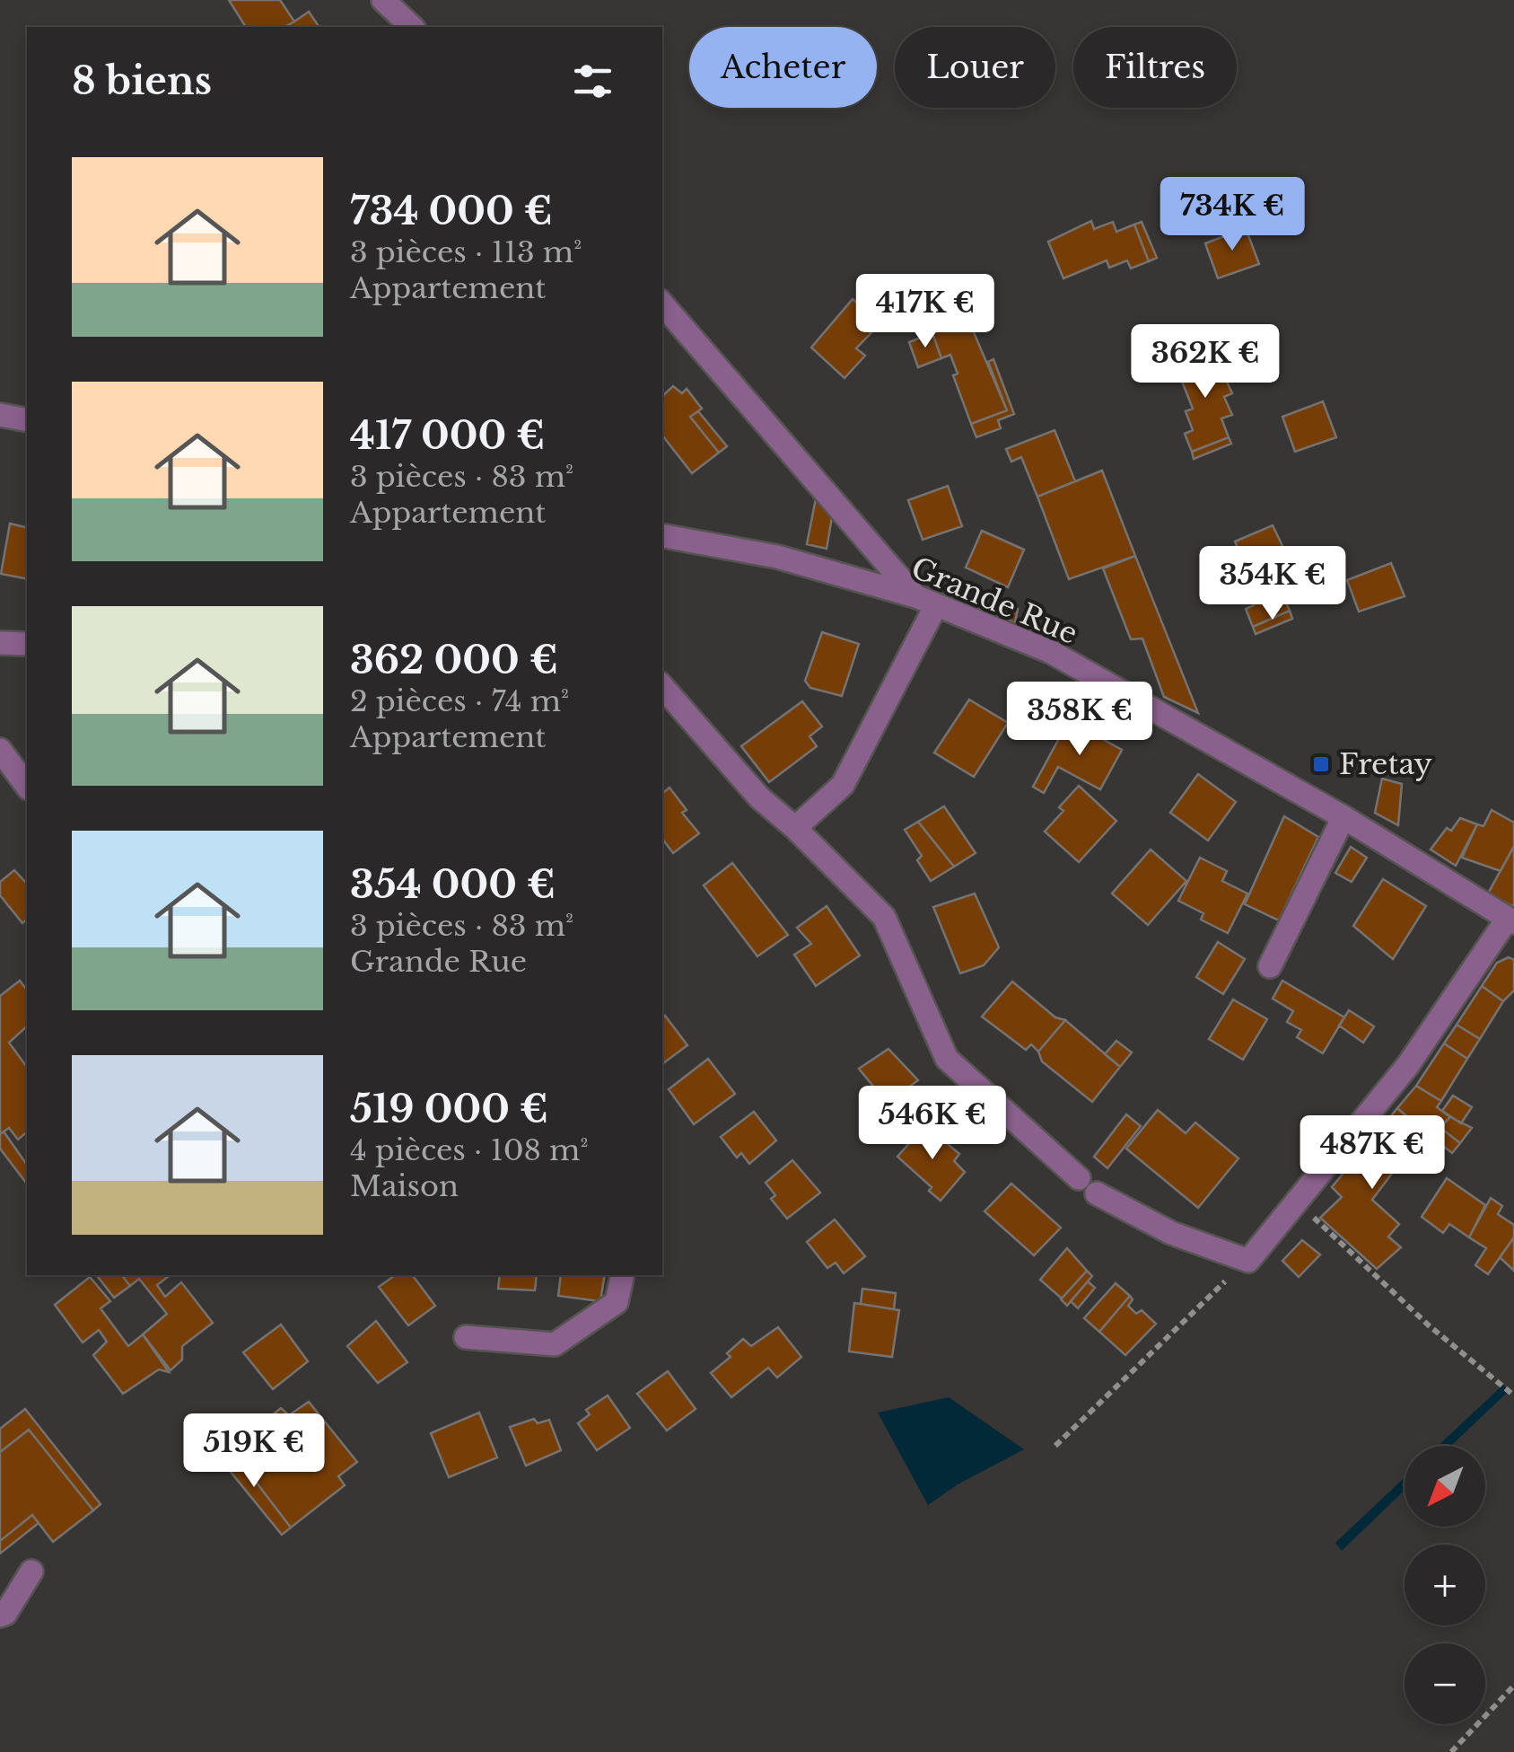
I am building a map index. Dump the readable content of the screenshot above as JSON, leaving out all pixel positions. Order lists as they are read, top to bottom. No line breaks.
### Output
{"streets":{"street":["Grande Rue"]},"places":{"transit":["Fretay"]},"north":"bottom left","page":{"chip":["Acheter","Louer","Filtres"],"heading":"8 biens","list":[{"name":"734 000 €","note":"3 pièces · 113 m² · Appartement"},{"name":"417 000 €","note":"3 pièces · 83 m² · Appartement"},{"name":"362 000 €","note":"2 pièces · 74 m² · Appartement"},{"name":"354 000 €","note":"3 pièces · 83 m² · Grande Rue"},{"name":"519 000 €","note":"4 pièces · 108 m² · Maison"}],"price":["734K €","417K €","362K €","354K €","358K €","546K €","487K €","519K €"],"map_buttons":["+","−"]}}
